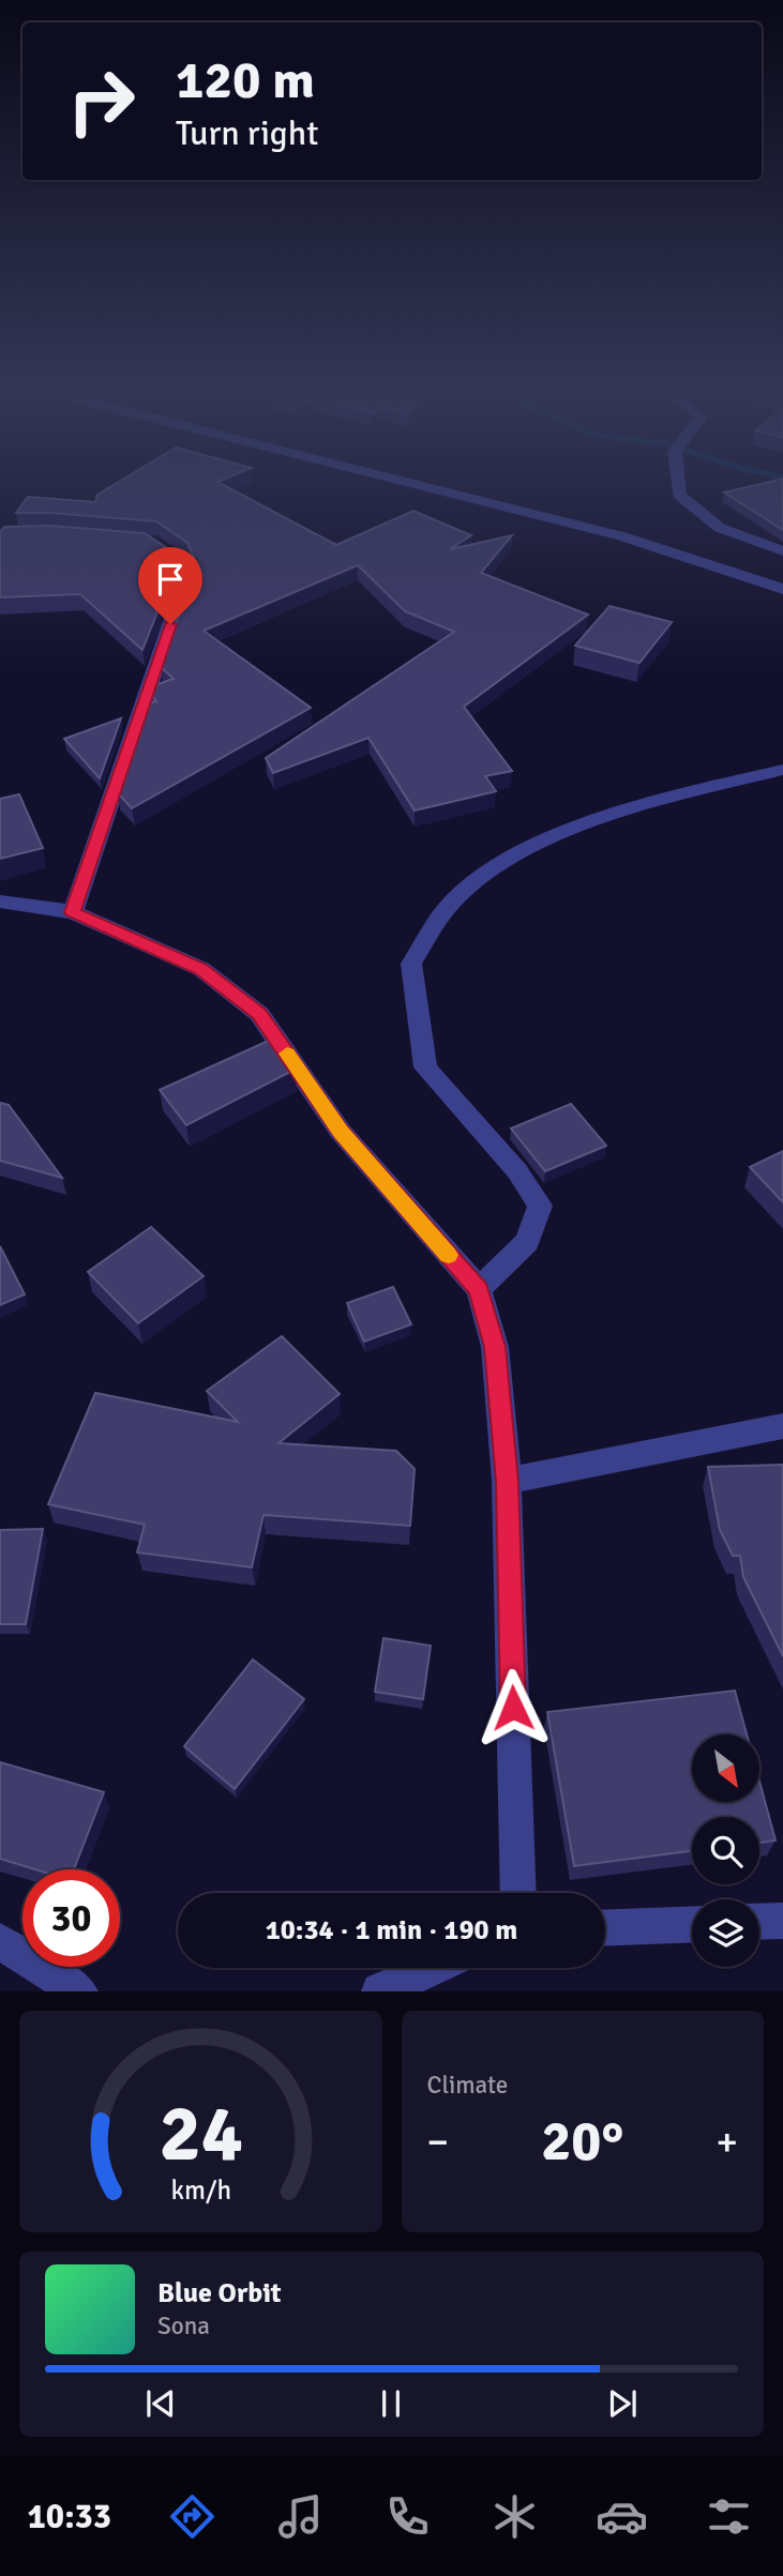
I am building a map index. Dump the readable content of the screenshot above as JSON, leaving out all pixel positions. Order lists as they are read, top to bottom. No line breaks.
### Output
{"north":"bottom right","page":{"turn":["120 m","Turn right"],"limit":"30","trip":"10:34 · 1 min · 190 m","tile":"Climate","heat":["−","20°","+"],"song":["Blue Orbit","Sona"],"tabs":"10:33","gauge":["24","km/h"]}}
